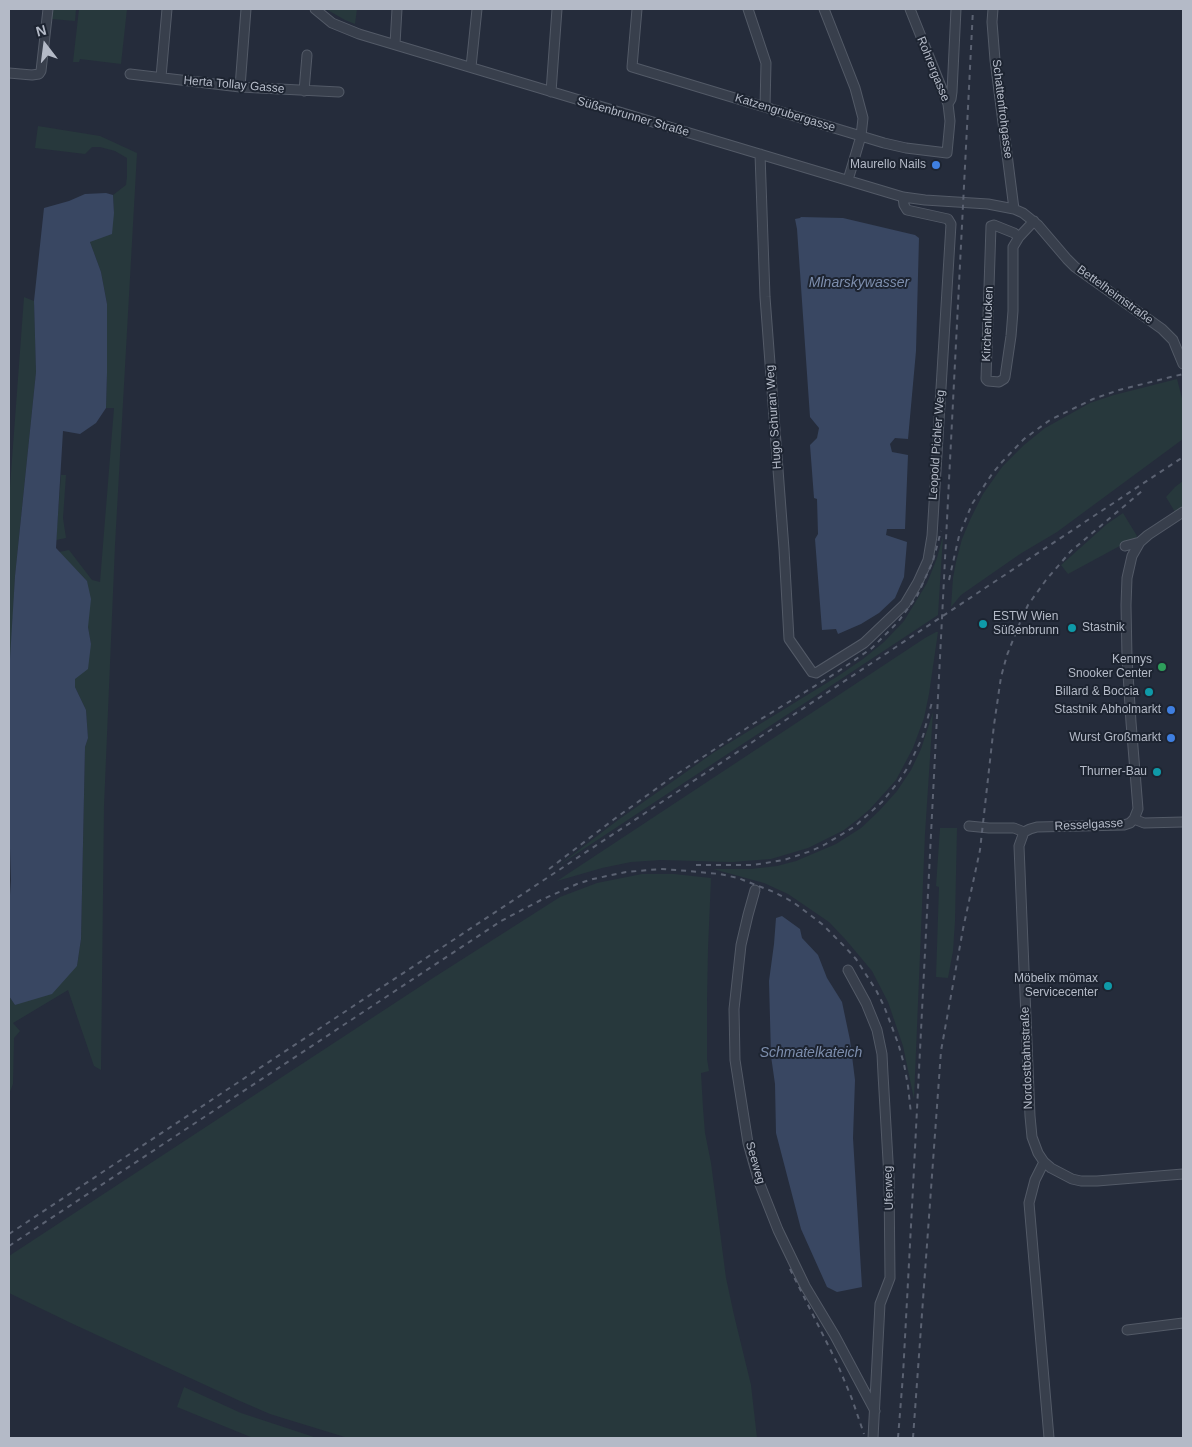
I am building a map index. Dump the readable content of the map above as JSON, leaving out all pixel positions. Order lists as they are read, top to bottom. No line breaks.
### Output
{"streets":{"street":["Rohrergasse","Herta Tollay Gasse","Schattenfrohgasse","Katzengrubergasse","Süßenbrunner Straße","Bettelheimstraße","Kirchenlucken","Hugo Schuran Weg","Leopold Pichler Weg","Resselgasse","Nordostbahnstraße","Seeweg","Uferweg"]},"crossings":[["Rohrergasse","Katzengrubergasse"],["Schattenfrohgasse","Bettelheimstraße"],["Süßenbrunner Straße","Bettelheimstraße"],["Süßenbrunner Straße","Hugo Schuran Weg"],["Süßenbrunner Straße","Leopold Pichler Weg"],["Hugo Schuran Weg","Leopold Pichler Weg"],["Resselgasse","Nordostbahnstraße"],["Seeweg","Uferweg"]],"water":["Mlnarskywasser","Schmatelkateich"],"places":["Maurello Nails","ESTW Wien Süßenbrunn","Stastnik","Kennys Snooker Center","Billard & Boccia","Stastnik Abholmarkt","Wurst Großmarkt","Thurner-Bau","Möbelix mömax Servicecenter"],"north":"top"}
